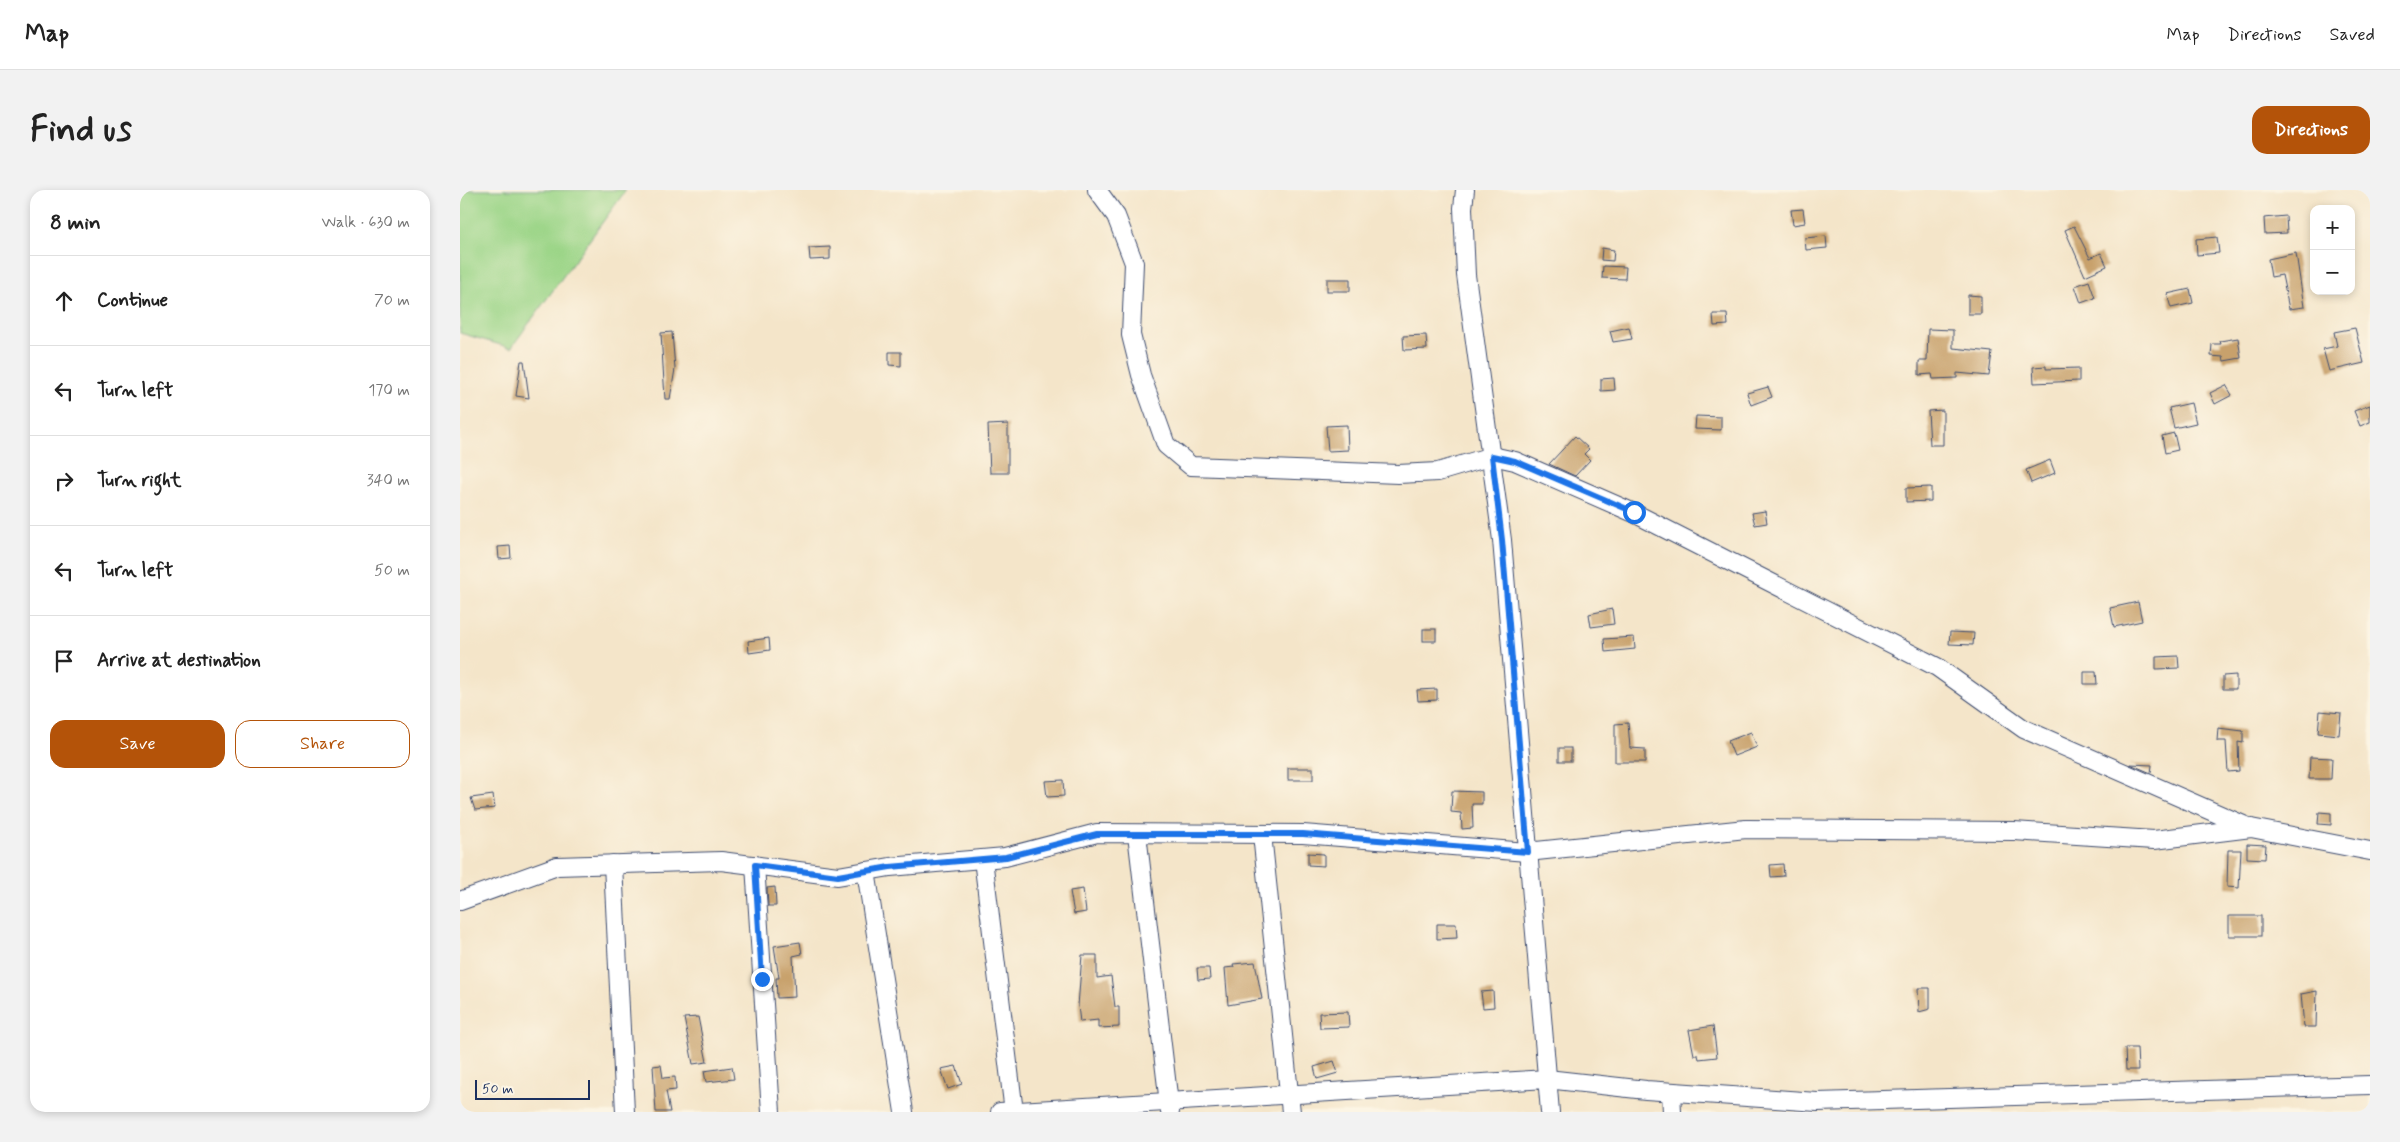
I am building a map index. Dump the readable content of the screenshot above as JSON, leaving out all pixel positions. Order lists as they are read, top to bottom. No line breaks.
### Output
{"scale_bar":"50 m","page":{"header":"Map","nav":["Map","Directions","Saved"],"buttons":["Directions",["Save","Share"]],"title":"Find us","heading":["8 min","Walk · 630 m"],"map_buttons":["+","−"],"list":[["Continue","70 m"],["Turn left","170 m"],["Turn right","340 m"],["Turn left","50 m"],"Arrive at destination"],"scale":"50 m"}}
